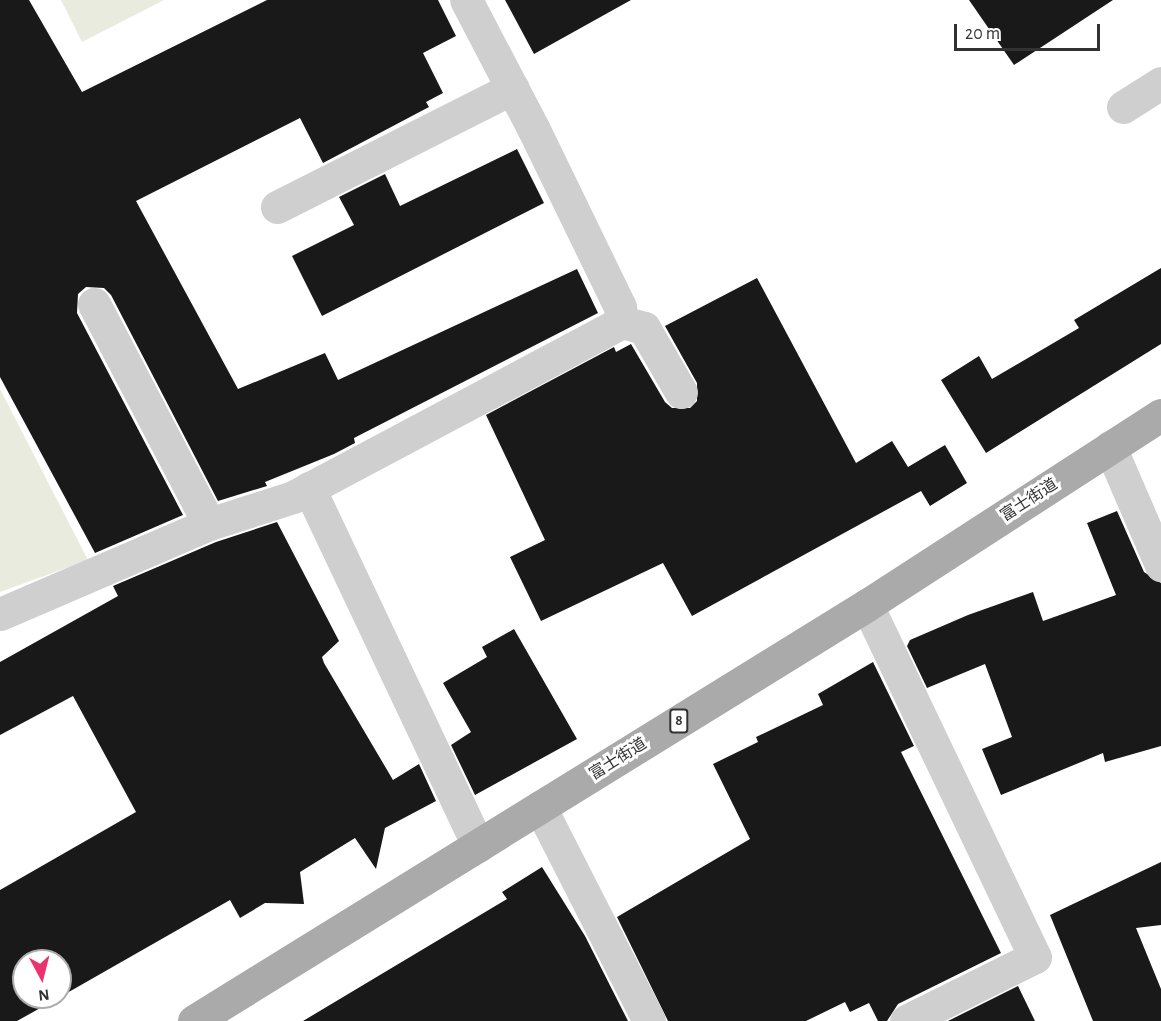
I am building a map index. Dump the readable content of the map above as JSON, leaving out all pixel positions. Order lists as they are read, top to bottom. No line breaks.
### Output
{"streets":{"main road":["富士街道","8"]},"scale_bar":"20 m","north":"bottom"}
